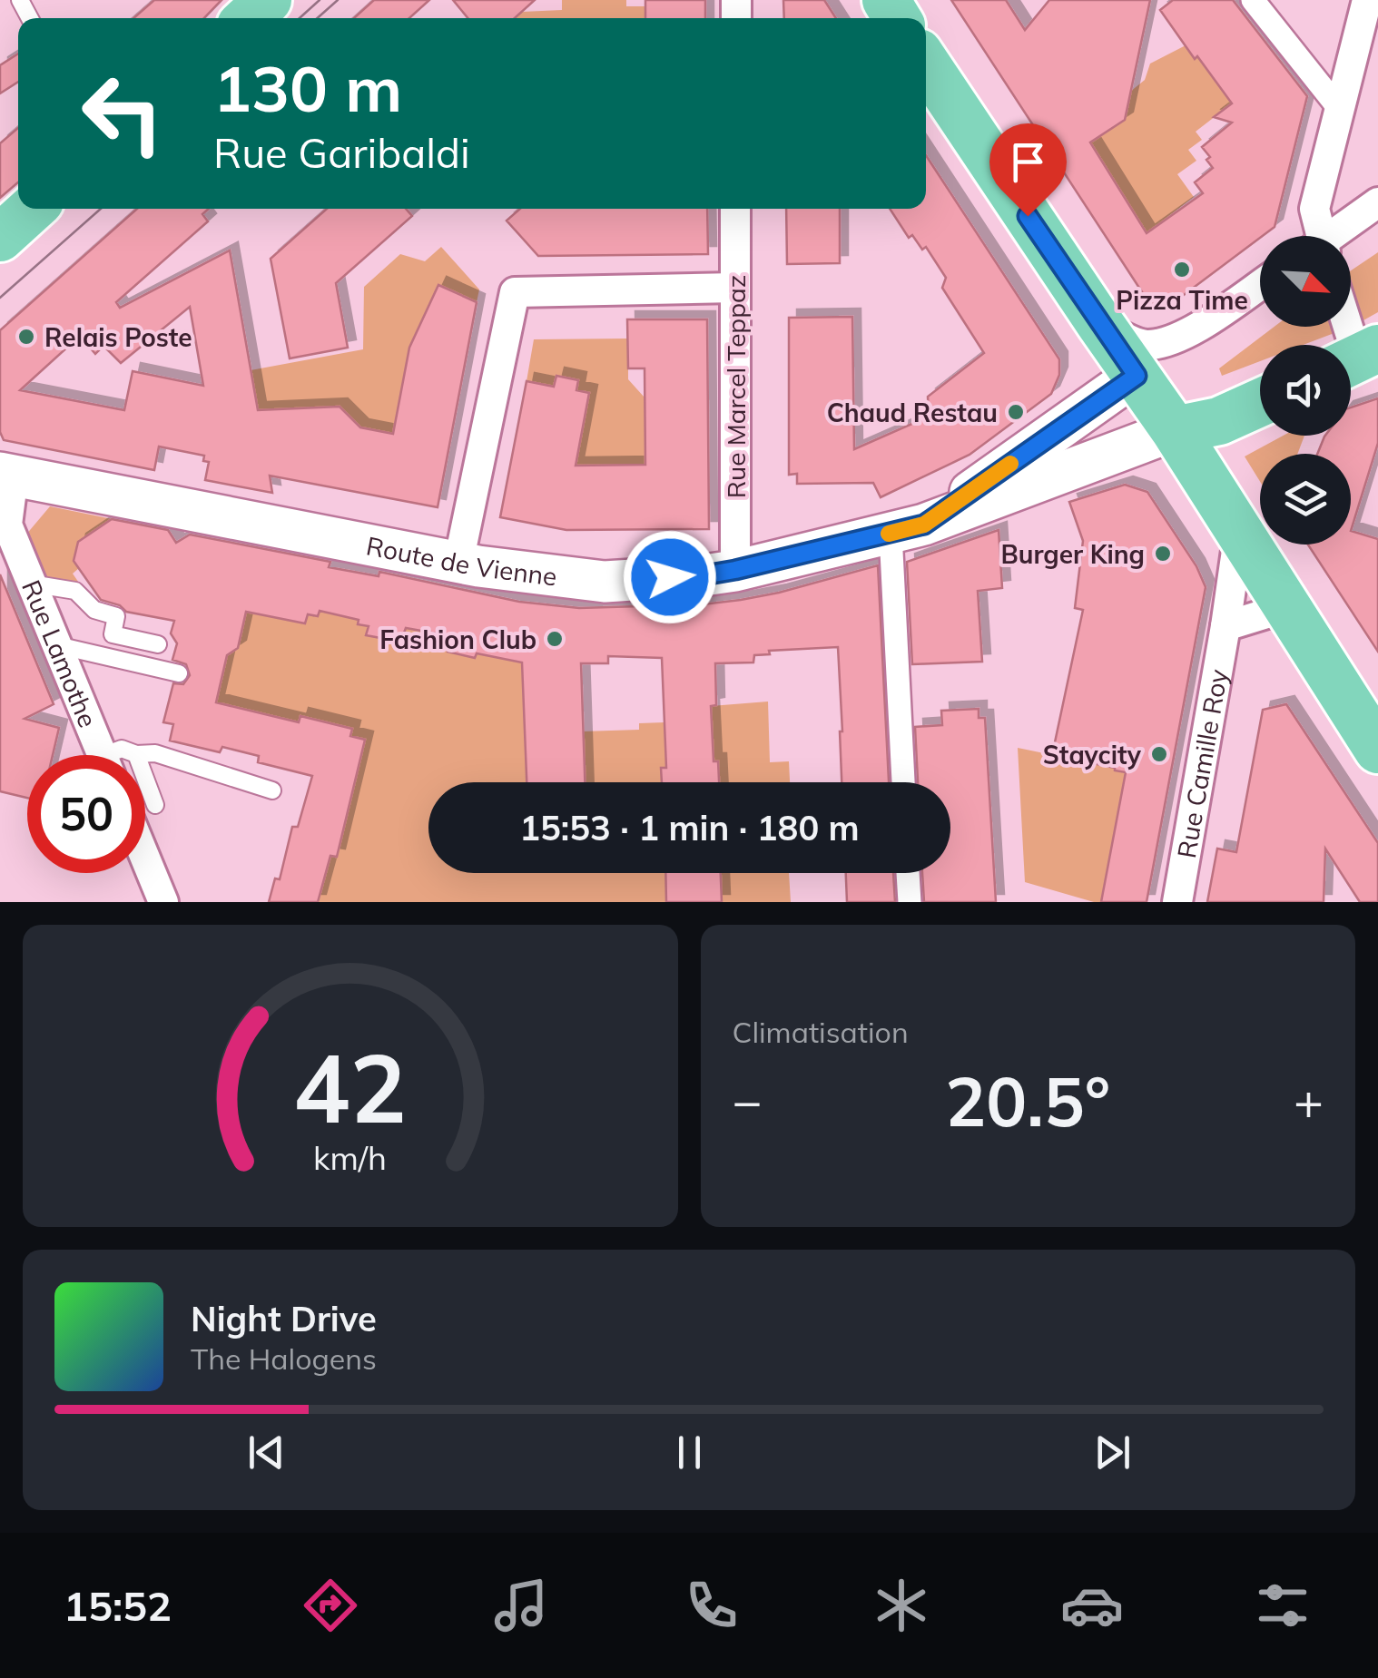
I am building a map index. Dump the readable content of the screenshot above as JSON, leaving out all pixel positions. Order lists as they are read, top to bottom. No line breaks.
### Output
{"streets":{"main road":["Route de Vienne"],"street":["Rue Marcel Teppaz","Rue Lamothe","Rue Camille Roy"]},"crossings":[["Rue Marcel Teppaz","Route de Vienne"],["Route de Vienne","Rue Lamothe"]],"places":["Pizza Time","Relais Poste","Chaud Restau","Burger King","Fashion Club","Staycity"],"north":"bottom right","page":{"turn":["130 m","Rue Garibaldi"],"limit":"50","trip":"15:53 · 1 min · 180 m","tile":"Climatisation","heat":["−","20.5°","+"],"song":["Night Drive","The Halogens"],"tabs":"15:52","gauge":["42","km/h"]}}
